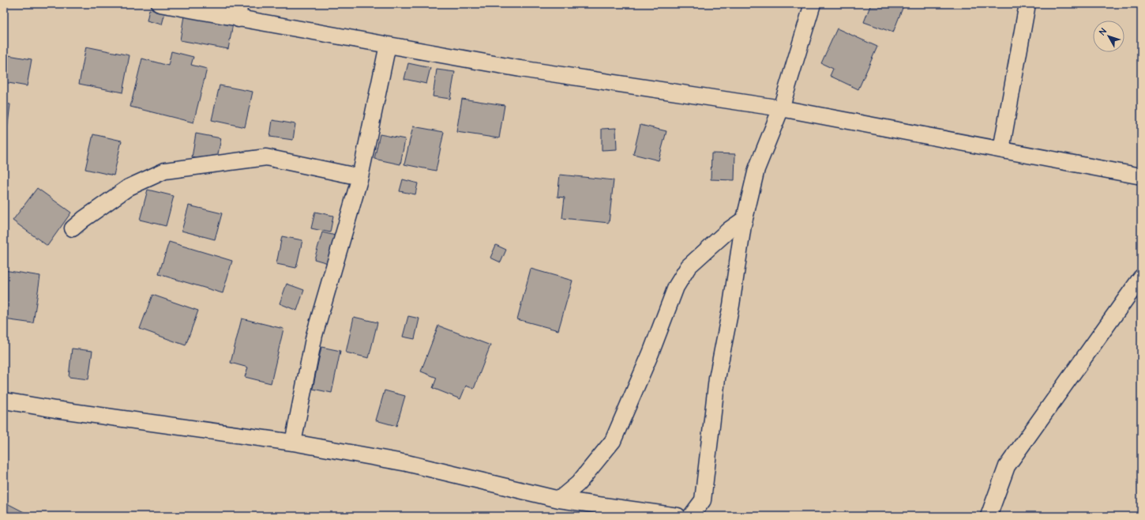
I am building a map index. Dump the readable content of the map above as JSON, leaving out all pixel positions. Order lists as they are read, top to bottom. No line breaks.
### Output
{"north":"top left"}
